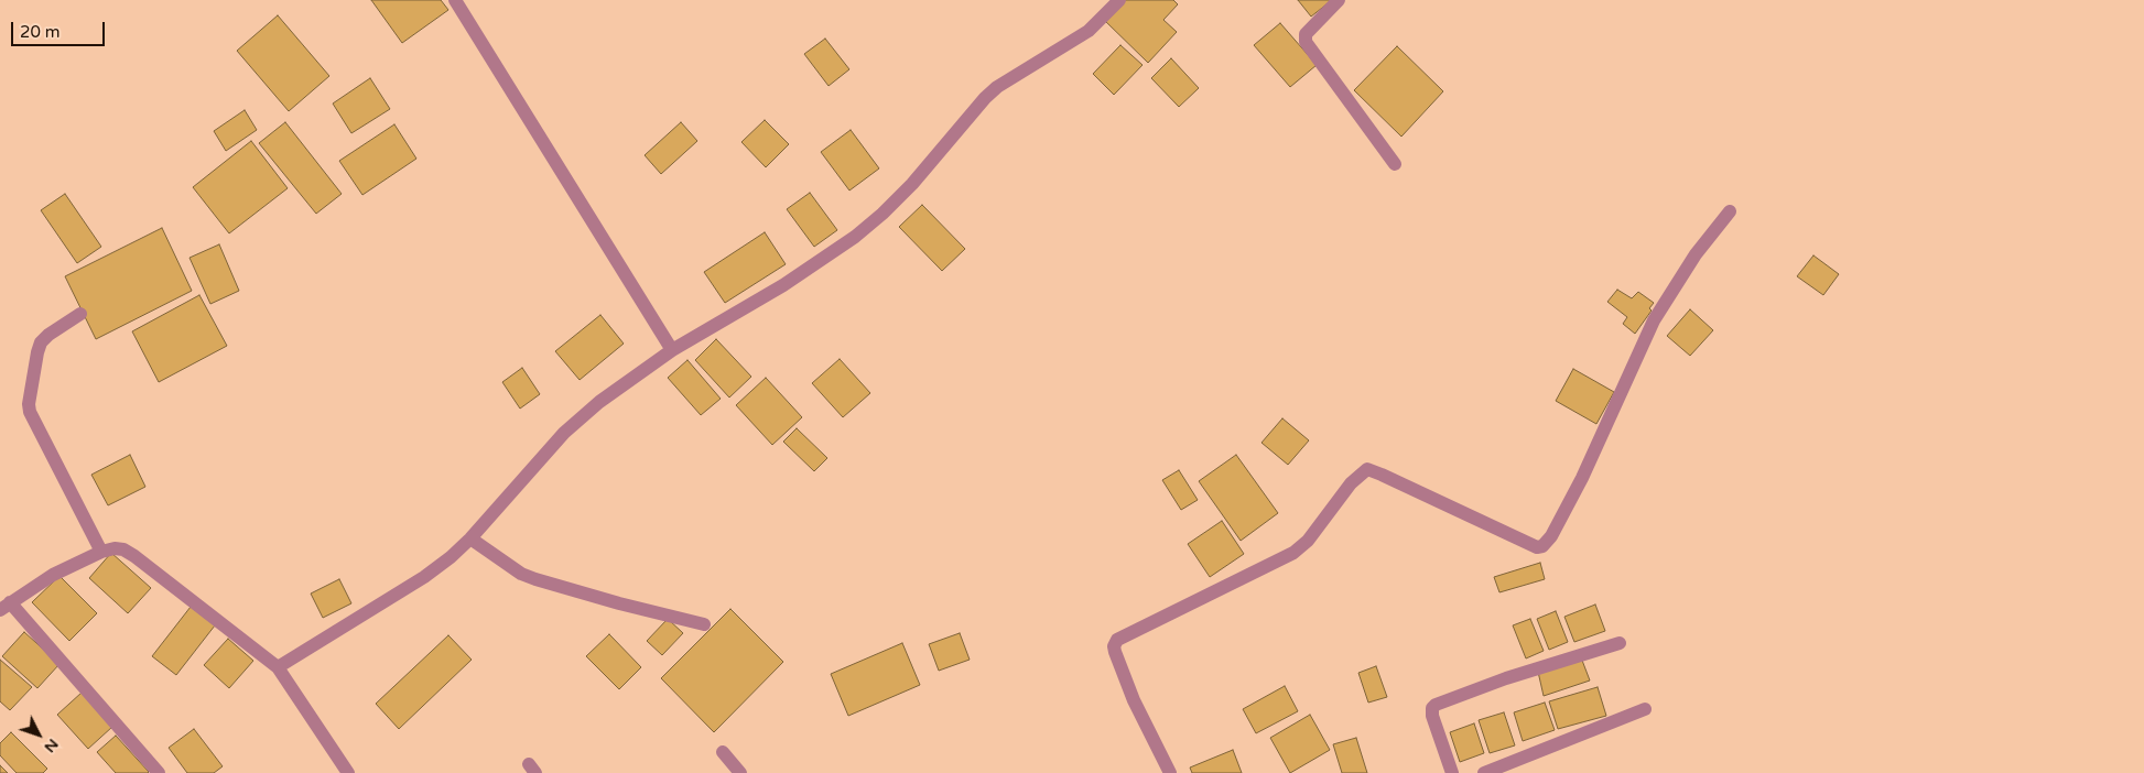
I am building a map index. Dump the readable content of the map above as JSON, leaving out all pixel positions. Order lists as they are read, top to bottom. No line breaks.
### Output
{"scale_bar":"20 m","north":"bottom right"}
